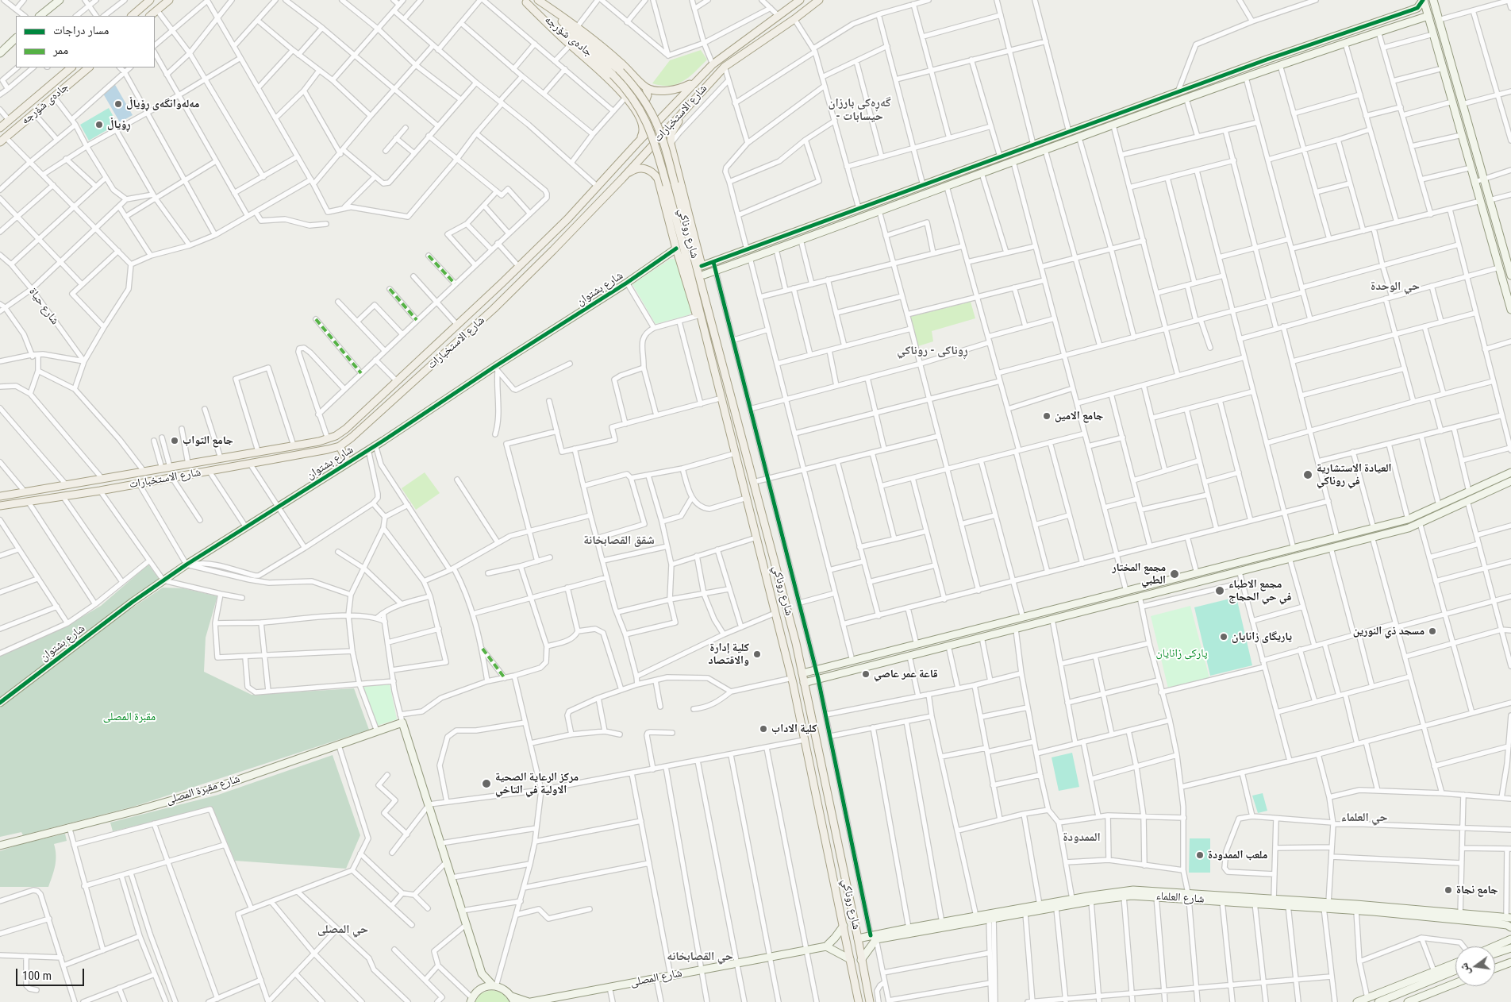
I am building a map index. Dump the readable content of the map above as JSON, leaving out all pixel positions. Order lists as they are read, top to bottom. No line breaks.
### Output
{"streets":{"main road":["جادەی شۆرجە","شارع الاستخبارات","شارع روناكي"],"street":["شارع بشتوان","شارع حياة","شارع مقبرة المصلى","شارع العلماء","شارع المصلى"]},"crossings":[["جادەی شۆرجە","شارع روناكي"],["شارع روناكي","شارع العلماء"]],"districts":["گەڕەکی بارزان - حیسابات","حي الوحدة","ڕوناکی - روناكي","شقق القصابخانة","حي العلماء","الممدودة","حي المصلى","حي القصابخانه"],"parks":["پارکی زانایان","مقبرة المصلى"],"places":["مەلەوانگەی ڕۆیاڵ","ڕۆیاڵ","جامع الامين","جامع التواب","العيادة الاستشارية في روناكي","مجمع المختار الطبي","مجمع الاطباء في حي الحجاج","مسجد ذي النورين","یاریگای زانایان","كلية إدارة والاقتصاد","قاعة عمر عاصي","كلية الاداب","مركز الرعاية الصحية الاولية في التاخي","ملعب الممدودة","جامع نجاة"],"legend":["مسار دراجات","ممر"],"scale_bar":"100 m","north":"left"}
